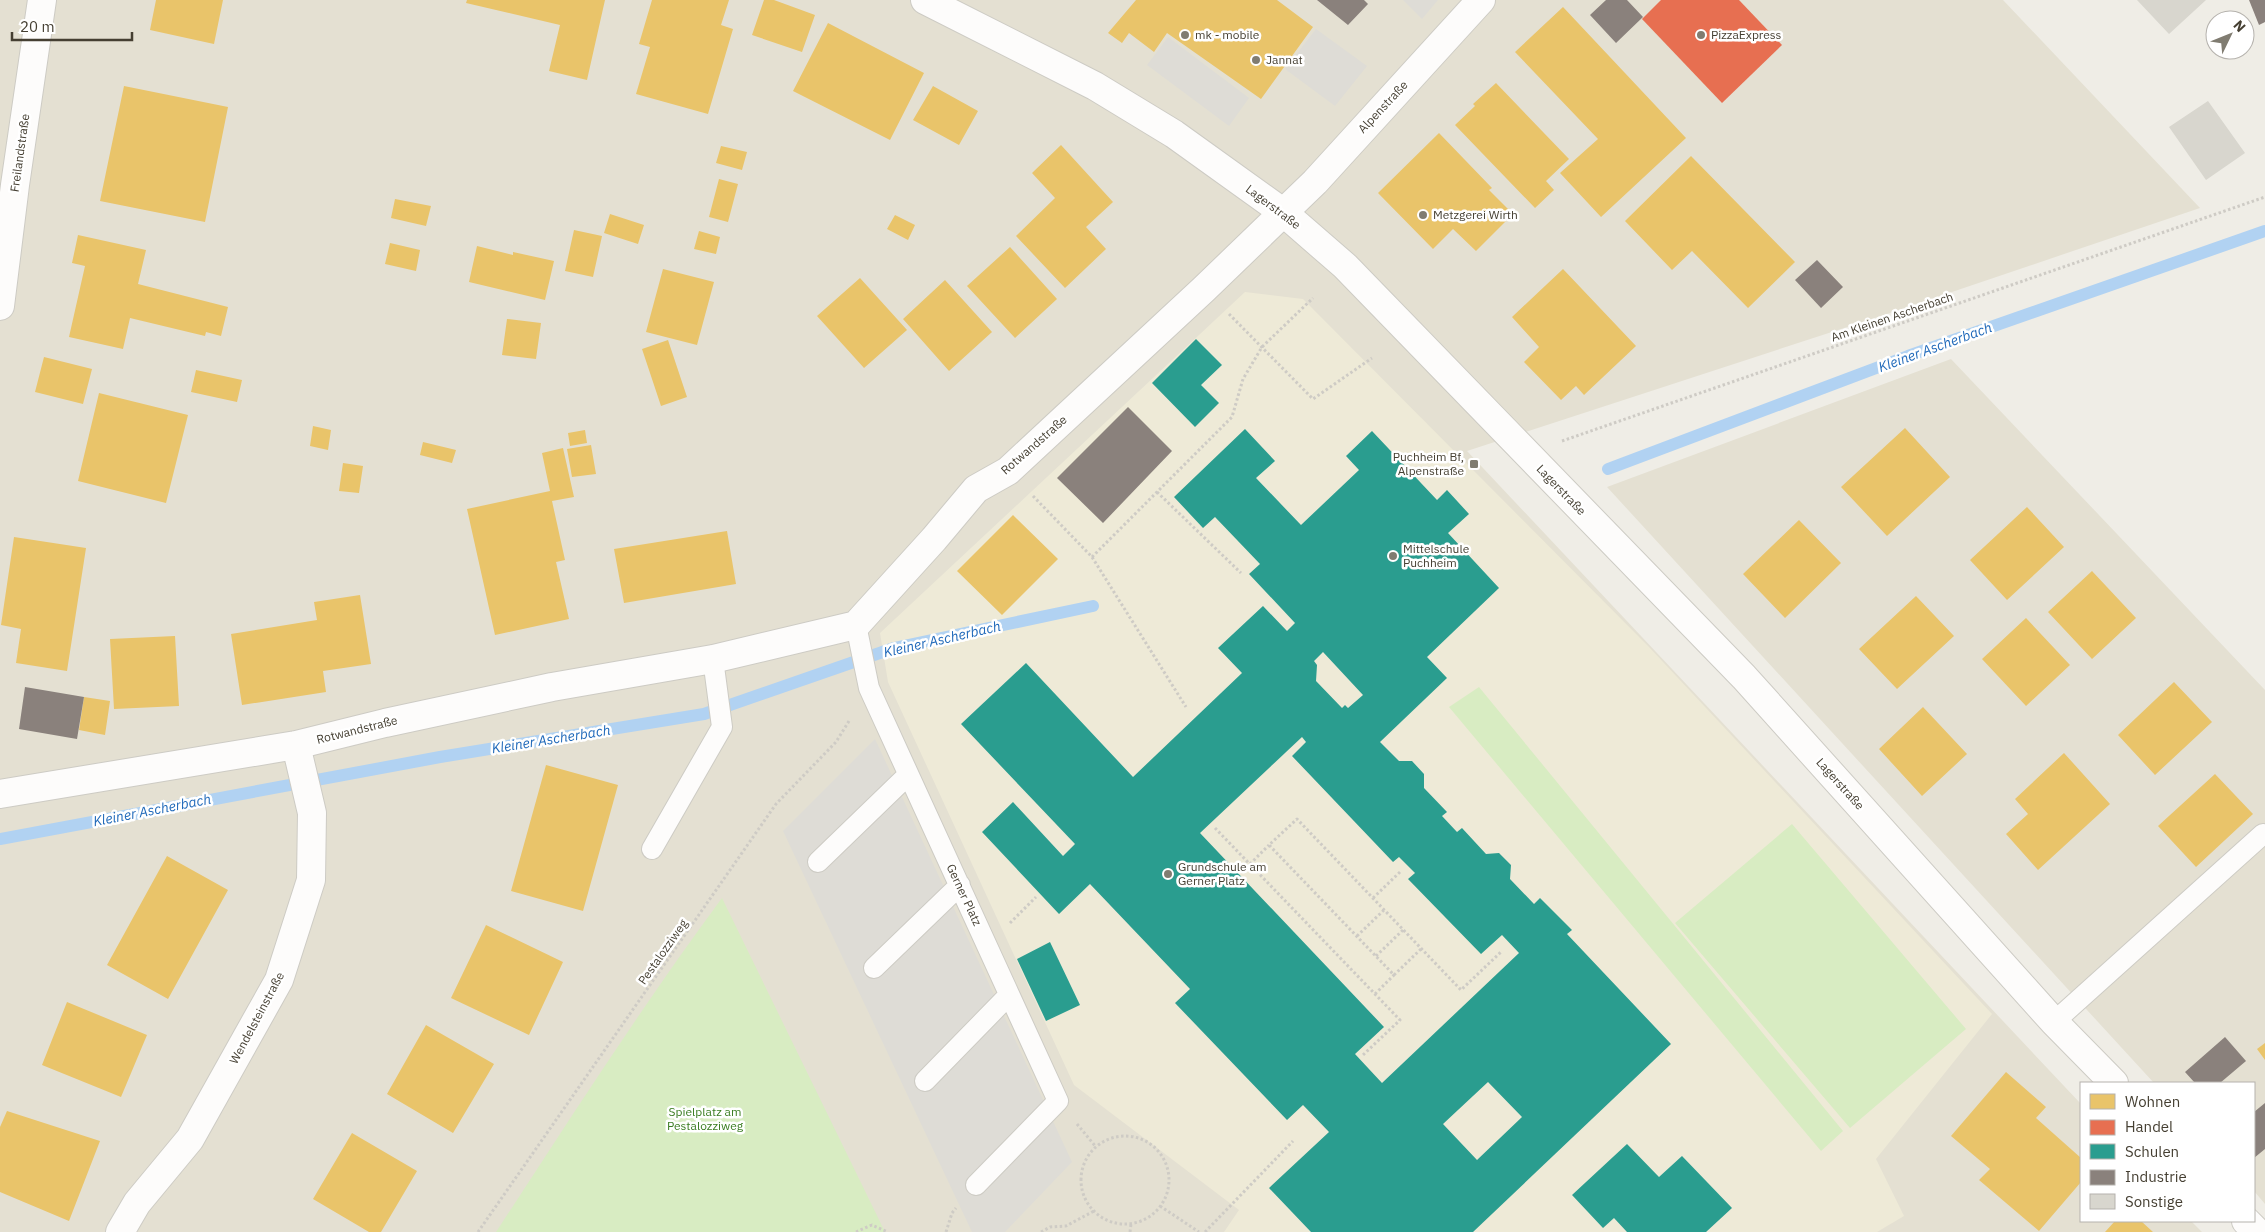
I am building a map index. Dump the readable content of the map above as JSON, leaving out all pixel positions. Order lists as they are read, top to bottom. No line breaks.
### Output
{"streets":{"street":["Alpenstraße","Freilandstraße","Lagerstraße","Rotwandstraße","Wendelsteinstraße"],"lane":["Gerner Platz"],"path":["Am Kleinen Ascherbach","Pestalozziweg"]},"crossings":[["Alpenstraße","Lagerstraße"],["Alpenstraße","Rotwandstraße"],["Lagerstraße","Am Kleinen Ascherbach"],["Lagerstraße","Rotwandstraße"],["Rotwandstraße","Gerner Platz"],["Rotwandstraße","Wendelsteinstraße"],["Gerner Platz","Pestalozziweg"]],"water":["Kleiner Ascherbach"],"parks":["Spielplatz am Pestalozziweg"],"places":{"other":["mk - mobile","PizzaExpress","Jannat","Metzgerei Wirth","Mittelschule Puchheim","Grundschule am Gerner Platz"],"transit":["Puchheim Bf, Alpenstraße"]},"legend":["Wohnen","Handel","Schulen","Industrie","Sonstige"],"scale_bar":"20 m","north":"top right"}
